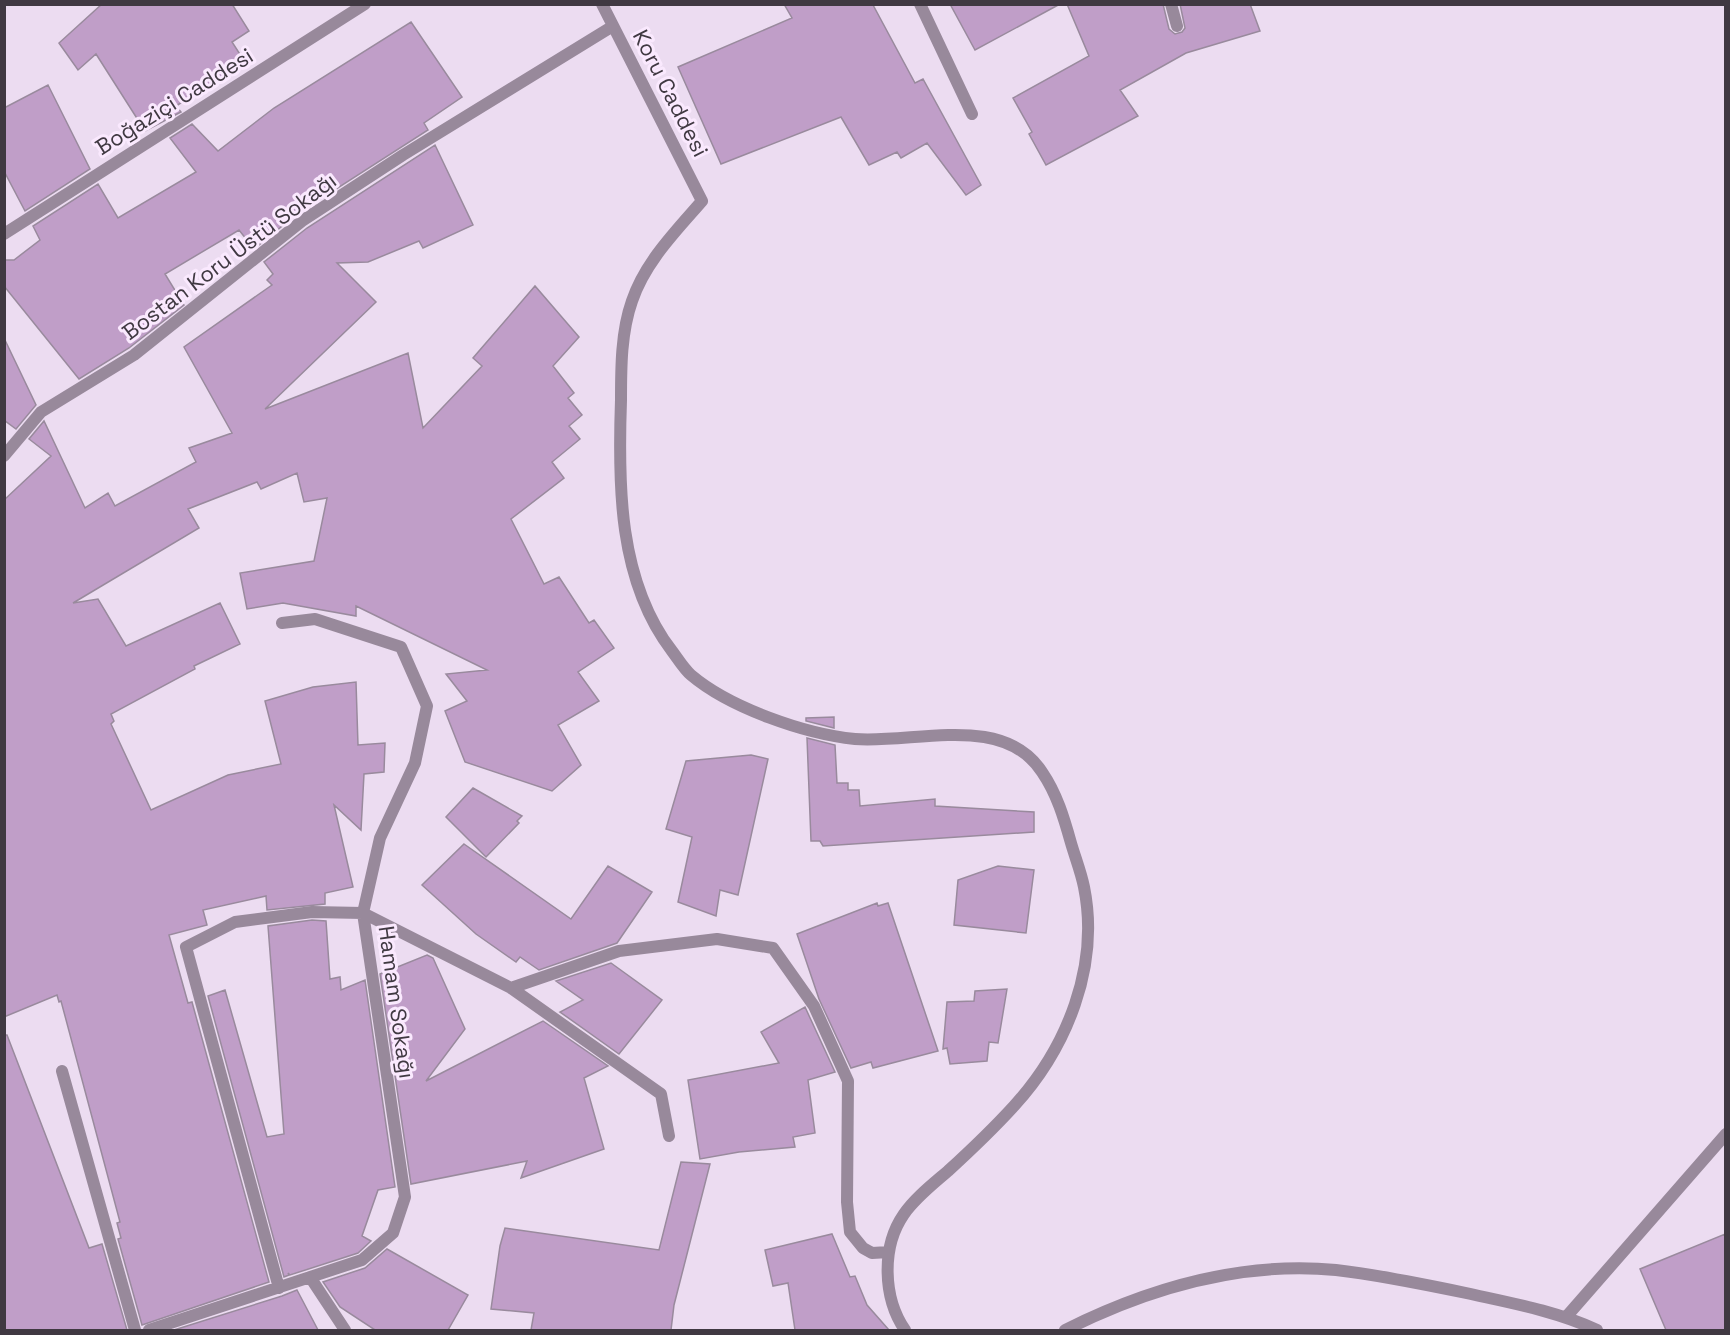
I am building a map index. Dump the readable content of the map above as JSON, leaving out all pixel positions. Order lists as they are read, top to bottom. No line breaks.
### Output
{"streets":{"street":["Koru Caddesi","Boğaziçi Caddesi","Bostan Koru Üstü Sokağı","Hamam Sokağı"]},"crossings":[["Koru Caddesi","Bostan Koru Üstü Sokağı"]]}
